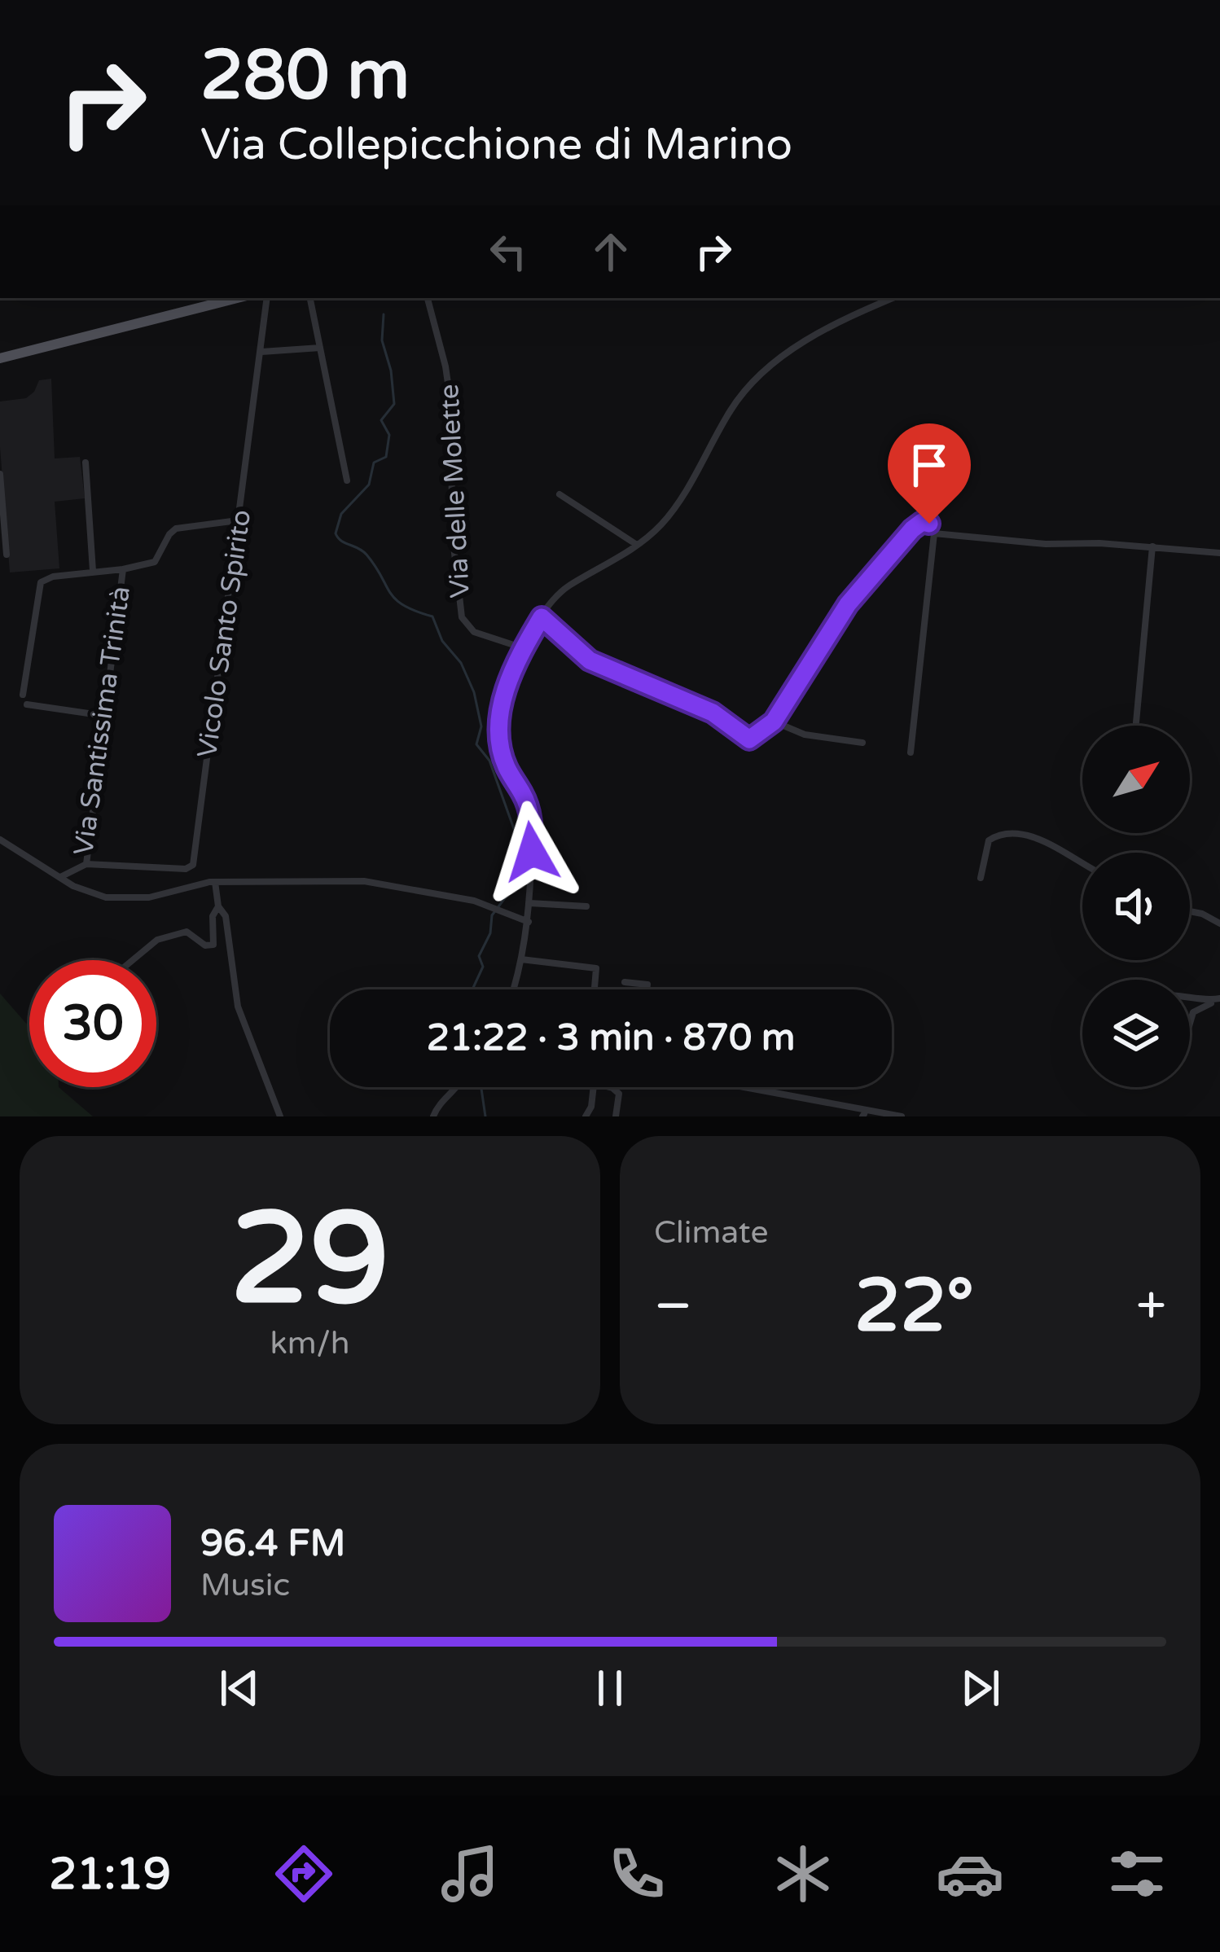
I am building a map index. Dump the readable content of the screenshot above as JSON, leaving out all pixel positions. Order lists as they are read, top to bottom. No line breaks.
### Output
{"streets":{"street":["Via delle Molette","Vicolo Santo Spirito","Via Santissima Trinità"]},"crossings":[["Vicolo Santo Spirito","Via Santissima Trinità"]],"north":"top right","page":{"turn":["280 m","Via Collepicchione di Marino"],"limit":"30","trip":"21:22 · 3 min · 870 m","tile":[["29","km/h"],"Climate"],"heat":["−","22°","+"],"song":["96.4 FM","Music"],"tabs":"21:19"}}
